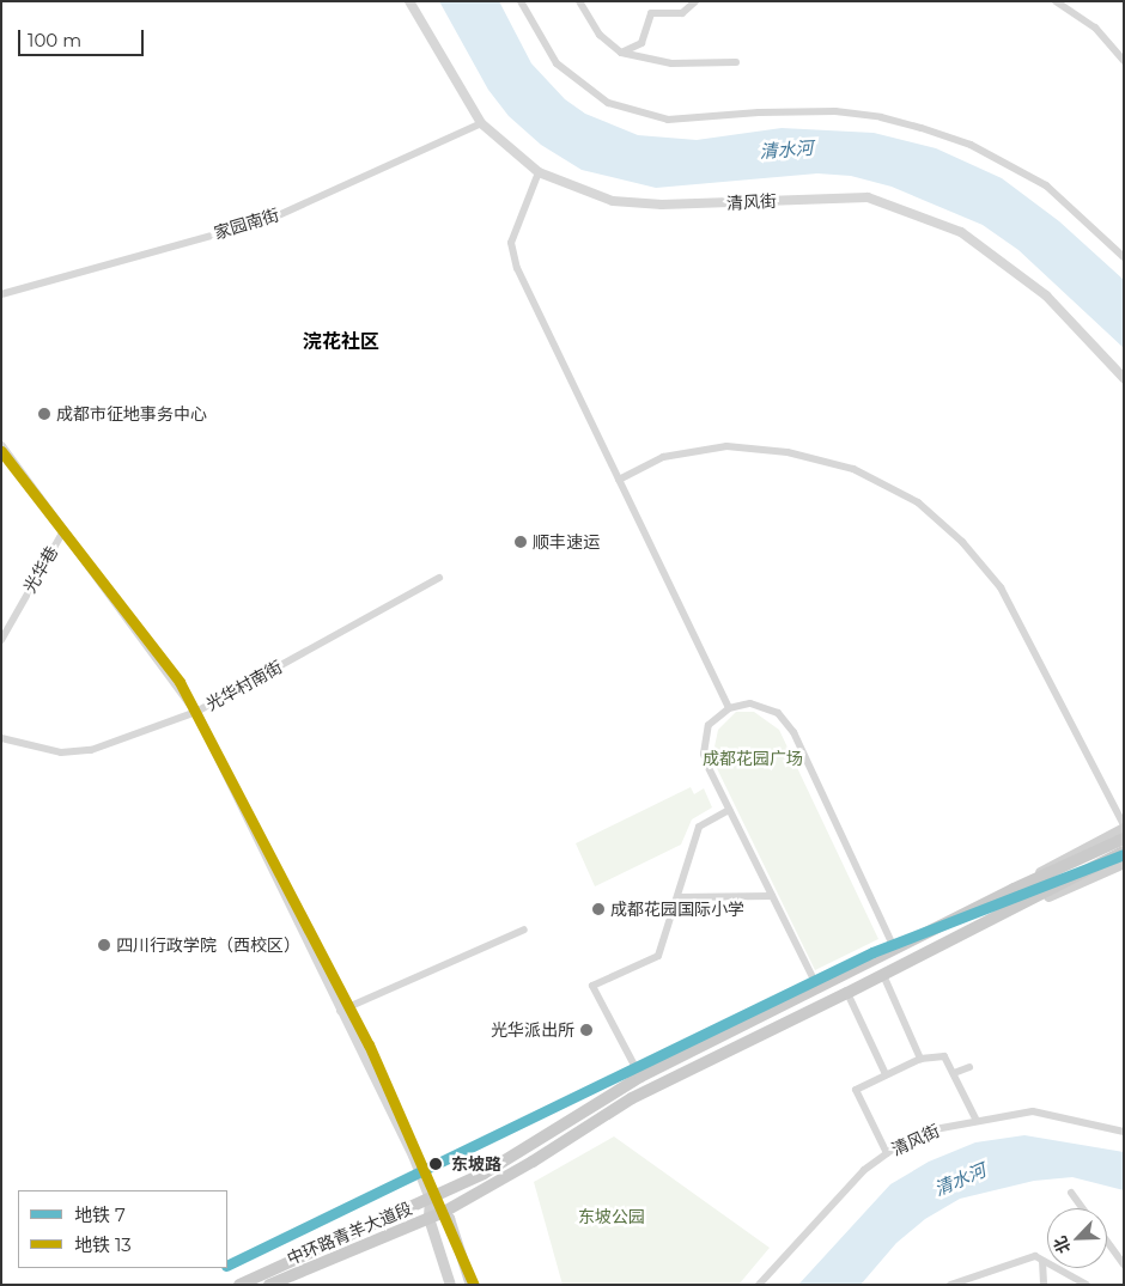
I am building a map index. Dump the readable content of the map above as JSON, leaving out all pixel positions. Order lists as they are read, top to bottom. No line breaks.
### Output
{"streets":{"main road":["中环路青羊大道段"],"street":["清风街","家园南街","光华巷","光华村南街"]},"crossings":[["清风街","家园南街"]],"districts":["浣花社区"],"water":["清水河"],"parks":["成都花园广场","东坡公园"],"places":["成都市征地事务中心","顺丰速运","成都花园国际小学","四川行政学院（西校区）","光华派出所","东坡路"],"lines":["metro line 13","metro line 7"],"legend":["地铁 7","地铁 13"],"scale_bar":"100 m","north":"bottom left"}
